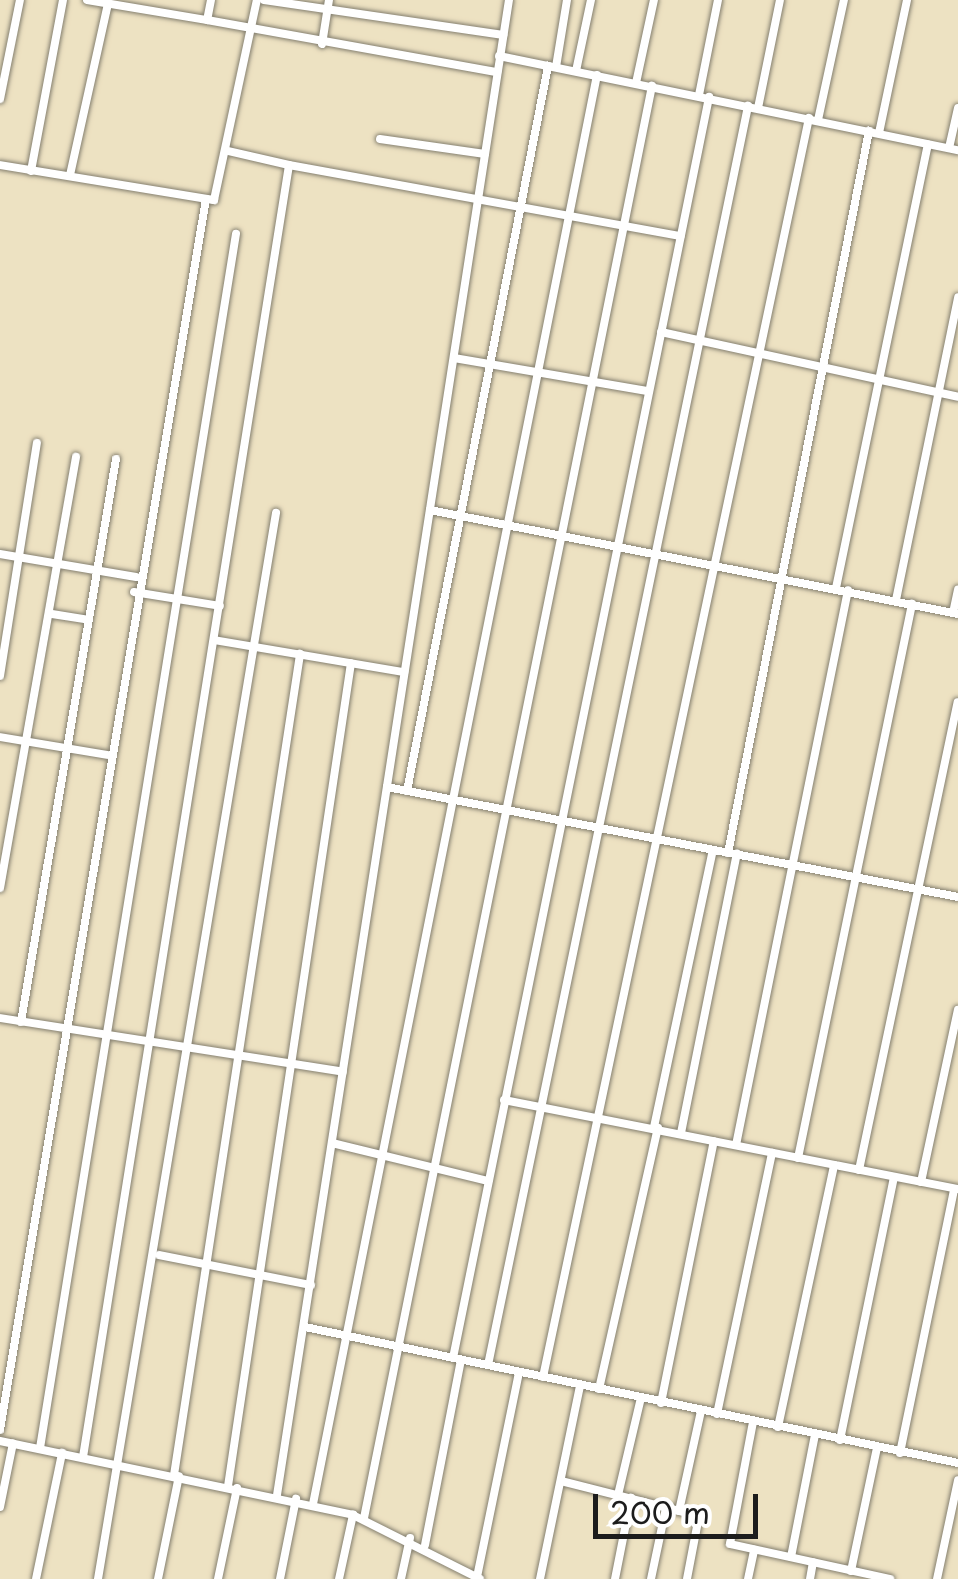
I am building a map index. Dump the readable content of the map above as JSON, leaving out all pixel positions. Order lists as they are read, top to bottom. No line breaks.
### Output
{"scale_bar":"200 m"}
